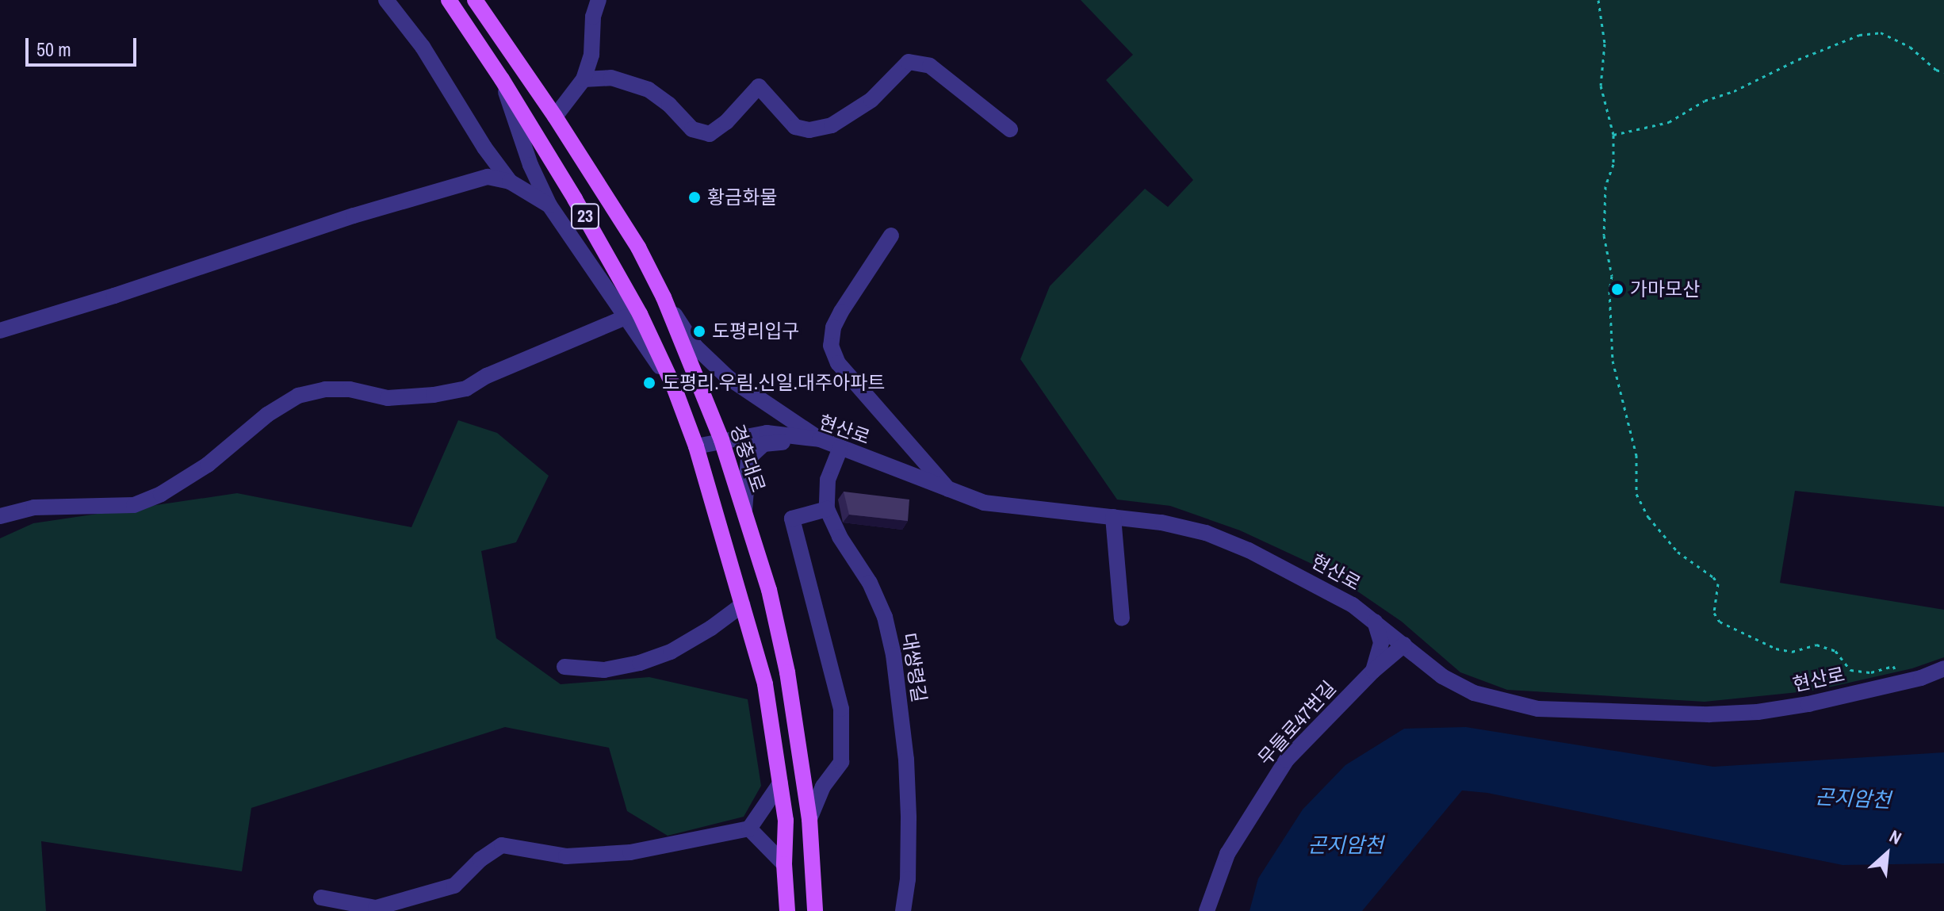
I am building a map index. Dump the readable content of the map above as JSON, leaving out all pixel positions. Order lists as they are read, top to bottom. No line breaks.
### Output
{"streets":{"main road":["23","경충대로"],"street":["현산로","대쌍령길","무들로47번길"]},"crossings":[["23","현산로"],["현산로","경충대로"],["현산로","대쌍령길"],["현산로","무들로47번길"]],"water":["곤지암천"],"places":["황금화물","가마모산","도평리입구","도평리.우림.신일.대주아파트"],"scale_bar":"50 m","north":"top right"}
